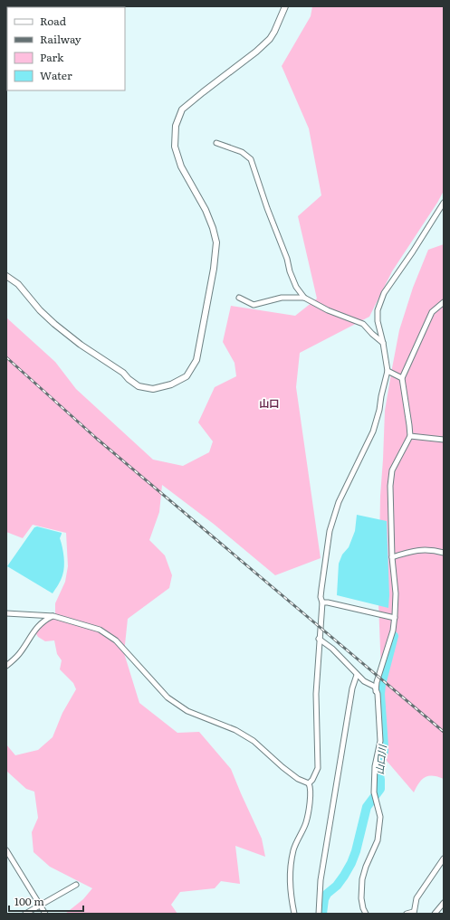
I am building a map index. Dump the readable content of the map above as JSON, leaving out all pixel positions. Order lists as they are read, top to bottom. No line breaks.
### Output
{"districts":["山口"],"water":["山口川"],"legend":["Road","Railway","Park","Water"],"scale_bar":"100 m"}
